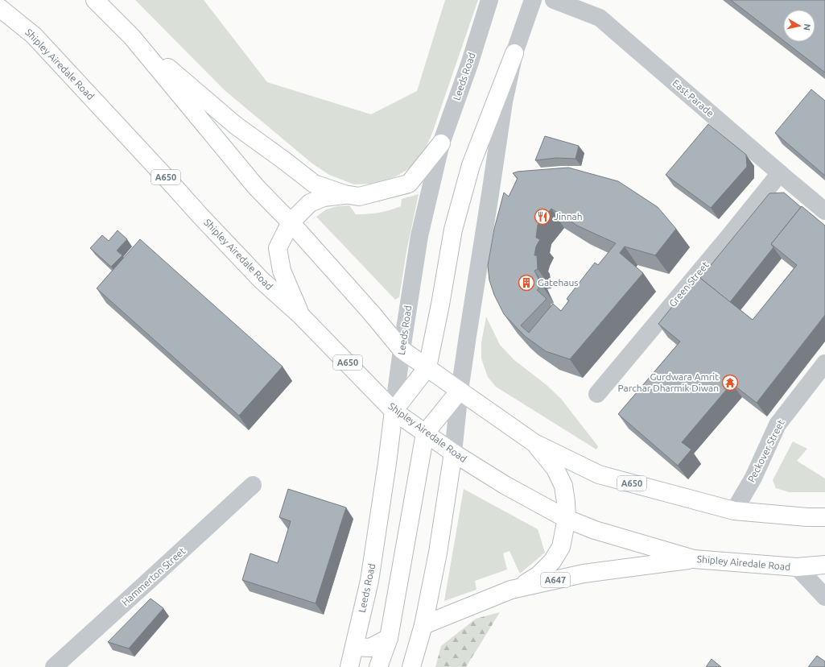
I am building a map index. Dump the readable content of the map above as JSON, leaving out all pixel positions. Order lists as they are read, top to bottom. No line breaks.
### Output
{"streets":{"main road":["Shipley Airedale Road","Leeds Road","A650","A647"],"street":["East Parade","Green Street","Peckover Street","Hammerton Street"]},"crossings":[["Shipley Airedale Road","Leeds Road"],["Shipley Airedale Road","A650"],["Shipley Airedale Road","A647"],["Leeds Road","A650"],["East Parade","Green Street"],["A650","Peckover Street"]],"places":{"restaurant":["Jinnah"],"building":["Gatehaus"],"temple":["Gurdwara Amrit Parchar Dharmik Diwan"]},"north":"right"}
